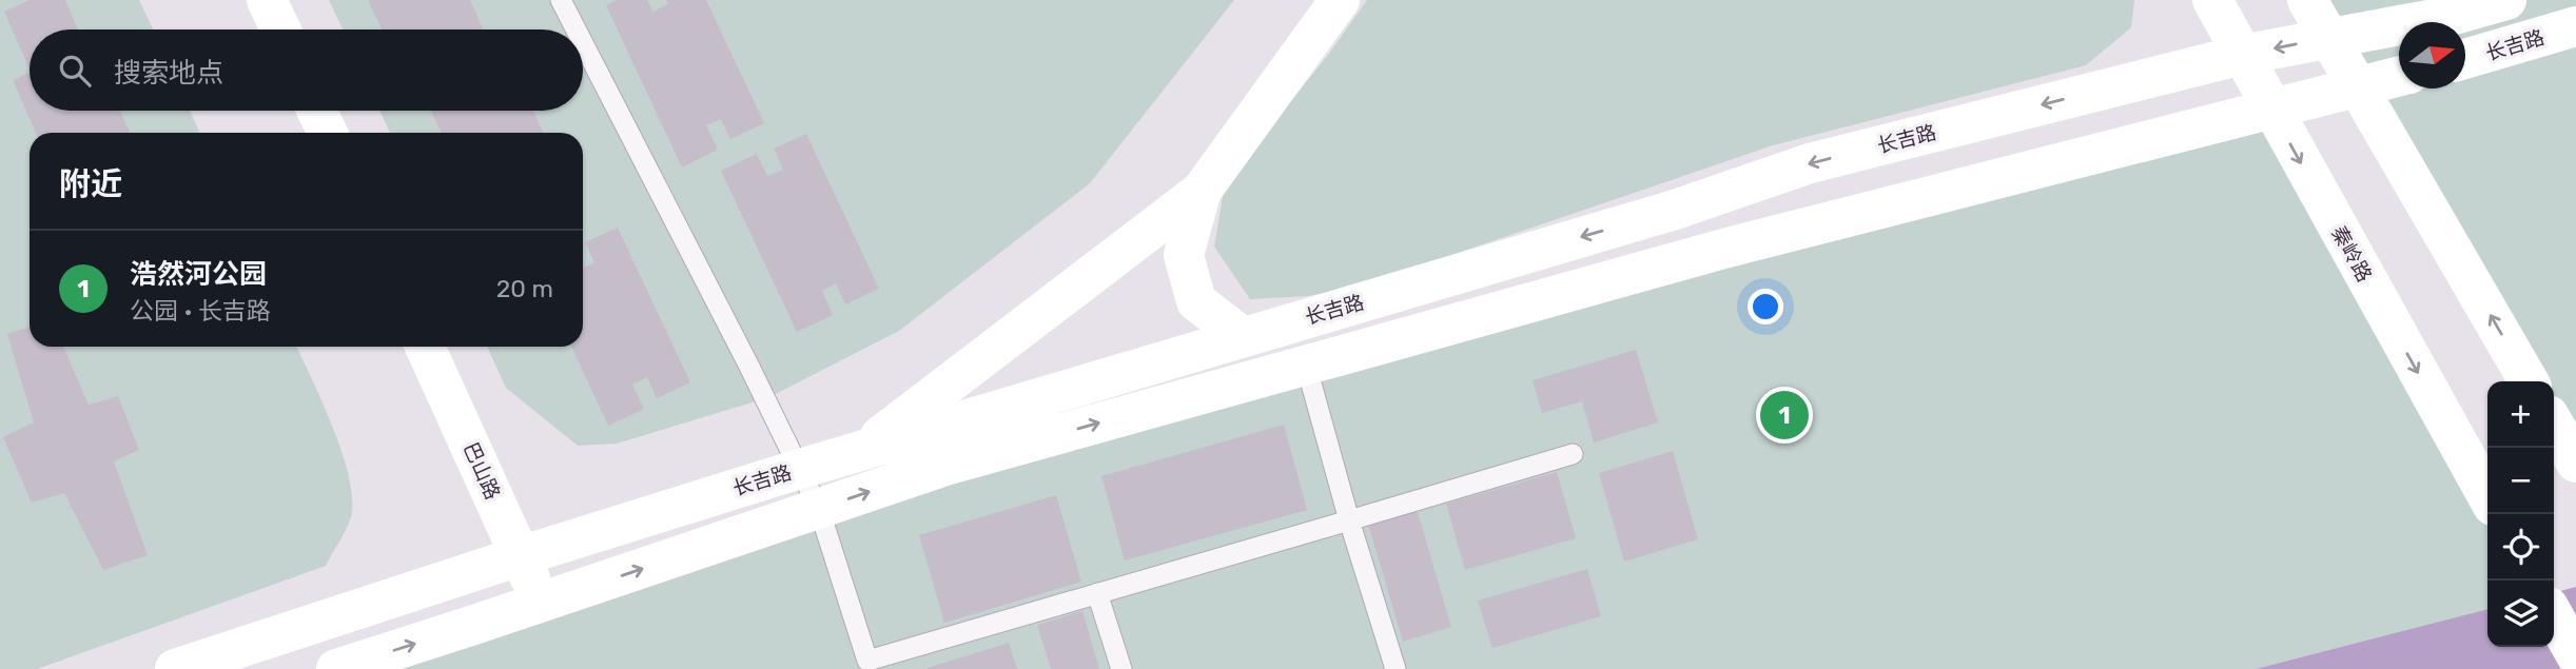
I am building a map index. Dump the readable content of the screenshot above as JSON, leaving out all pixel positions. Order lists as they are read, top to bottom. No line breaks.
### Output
{"streets":{"street":["长吉路","秦岭路","巴山路"]},"crossings":[["长吉路","秦岭路"],["长吉路","巴山路"]],"north":"right","page":{"search":"搜索地点","heading":"附近","list":[{"mark":"1","name":"浩然河公园","note":"公园 · 长吉路","value":"20 m"}],"map_buttons":["+","−"],"pins":"1"}}
